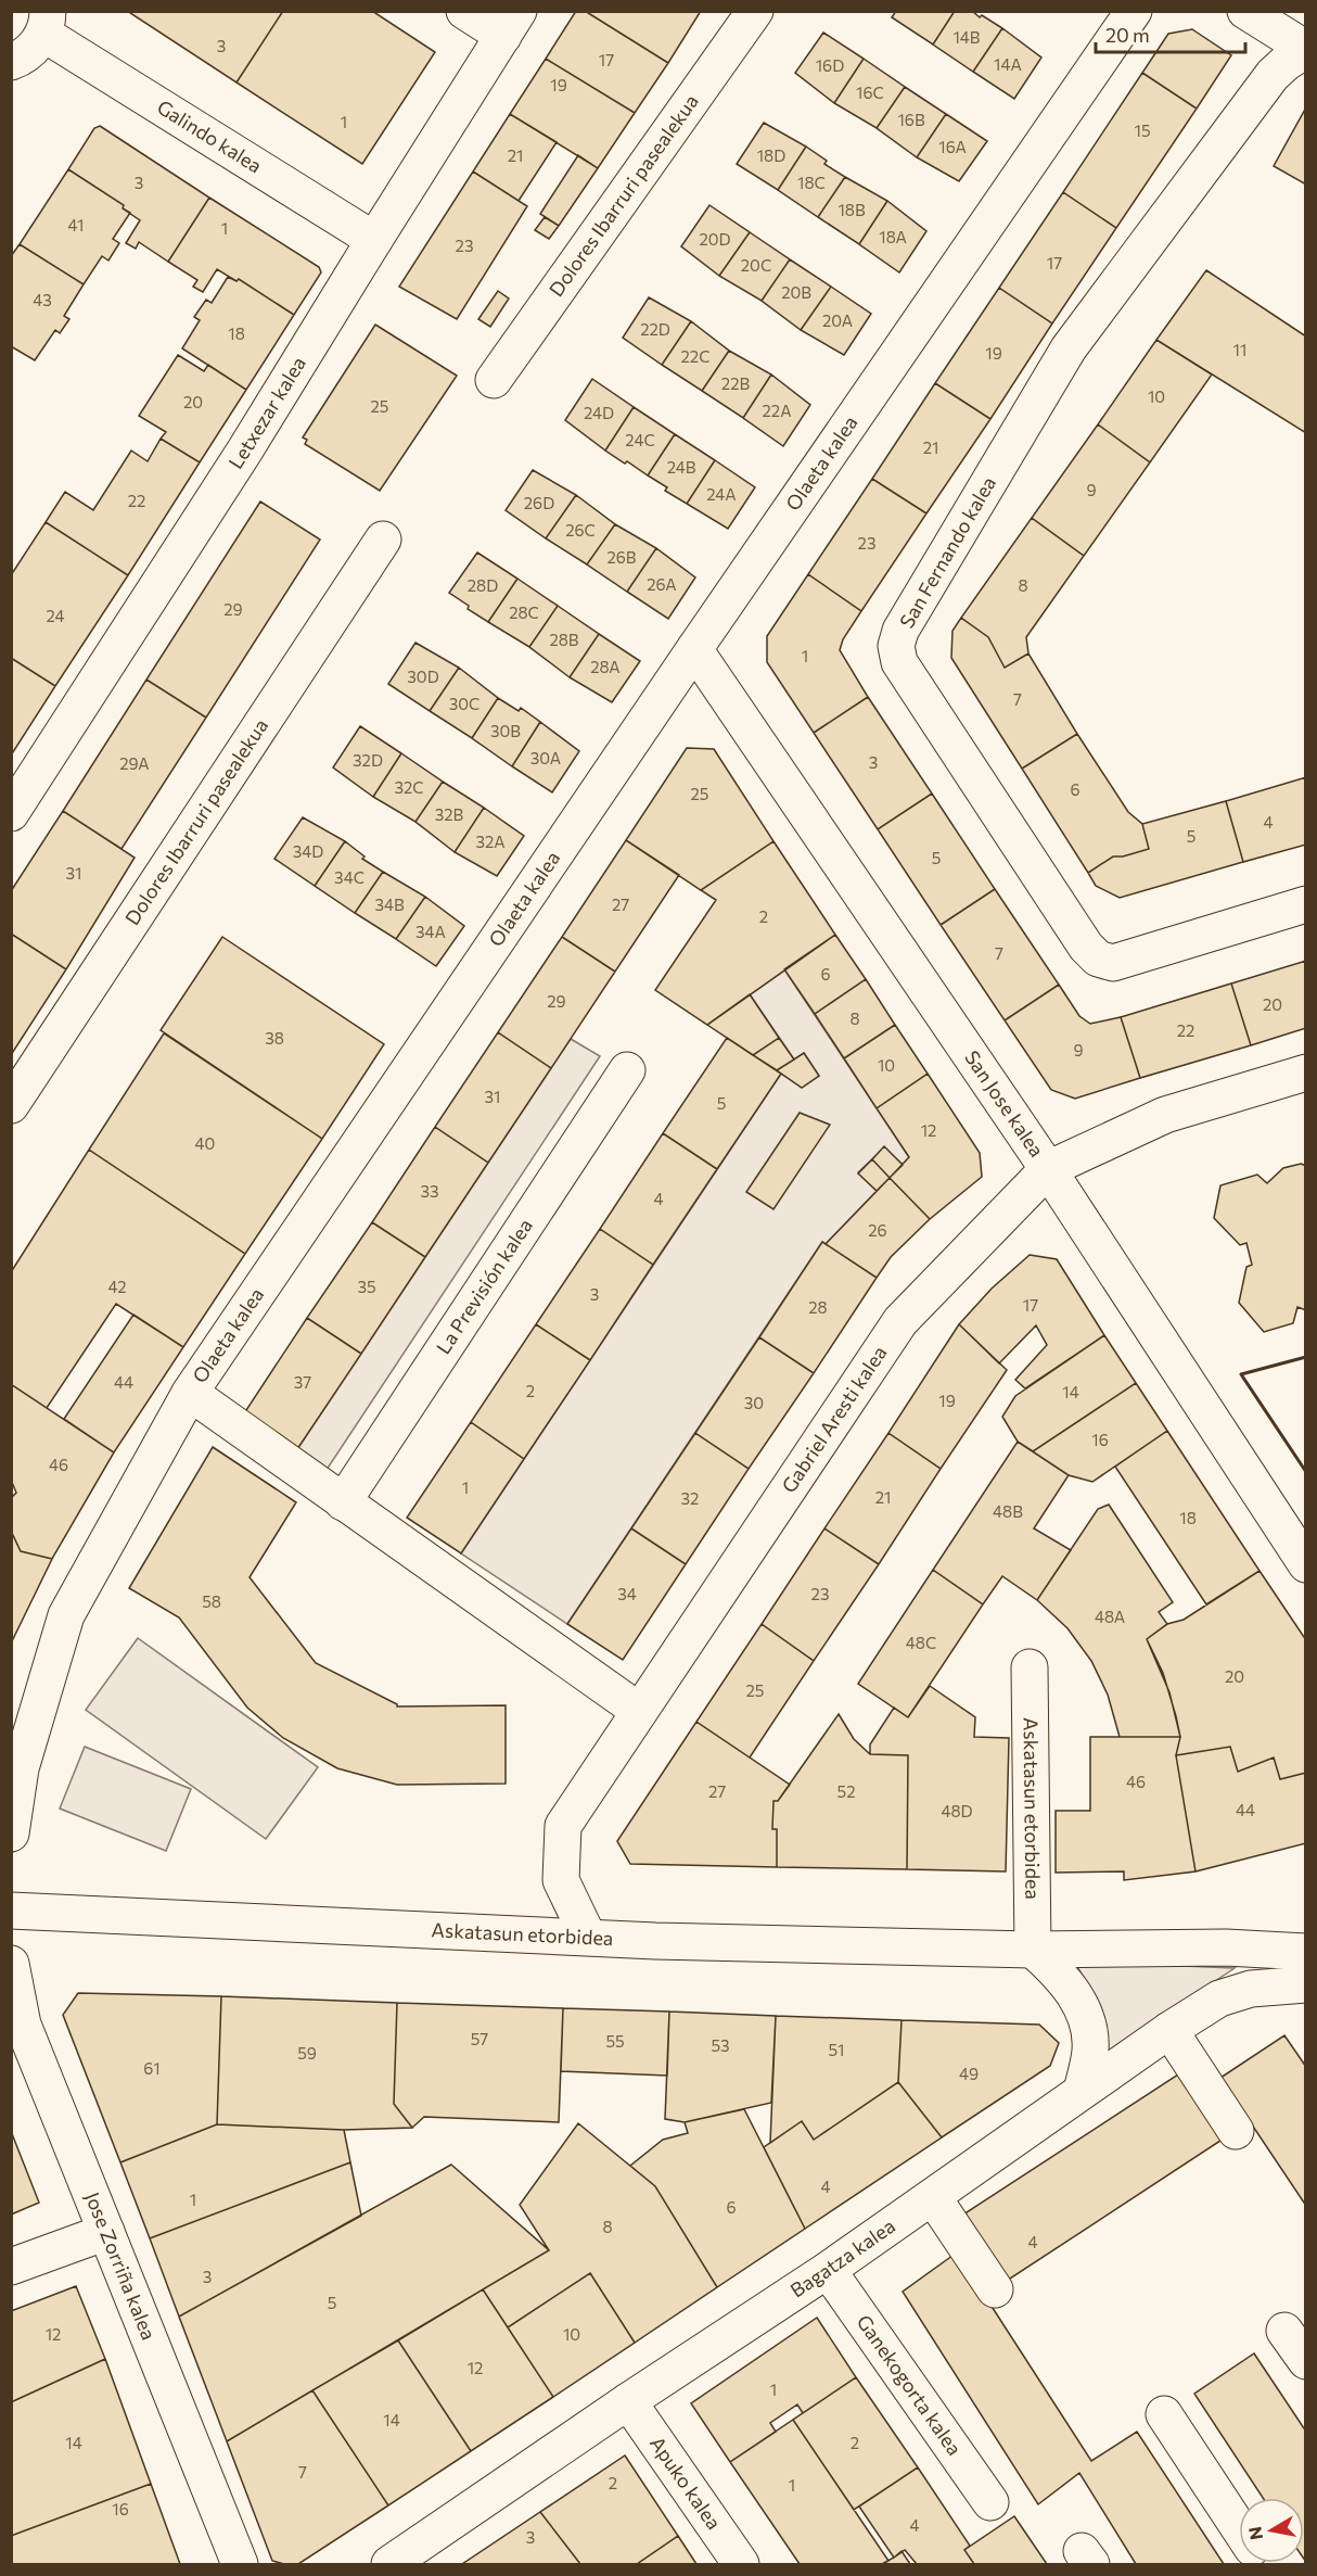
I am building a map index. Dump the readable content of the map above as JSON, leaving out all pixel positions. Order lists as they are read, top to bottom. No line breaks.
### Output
{"streets":{"street":["Galindo kalea","Dolores Ibarruri pasealekua","Letxezar kalea","Olaeta kalea","San Fernando kalea","San Jose kalea","La Previsión kalea","Gabriel Aresti kalea","Askatasun etorbidea","Bagatza kalea","Jose Zorriña kalea","Ganekogorta kalea","Apuko kalea"]},"crossings":[["Galindo kalea","Letxezar kalea"],["Olaeta kalea","San Jose kalea"],["San Jose kalea","Gabriel Aresti kalea"],["Gabriel Aresti kalea","Askatasun etorbidea"],["Bagatza kalea","Ganekogorta kalea"],["Bagatza kalea","Apuko kalea"]],"house_numbers":["14B","3","17","14A","16D","19","16C","16B","1","15","16A","21","18D","3","18C","18B","41","1","18A","20D","23","17","20C","20B","43","20A","22D","18","11","19","22C","22B","10","20","25","22A","24D","24C","21","24B","9","24A","22","26D","26C","23","26B","26A","28D","8","29","28C","24","28B","1","28A","30D","7","30C","30B","30A","32D","3","29A","32C","6","25","32B","4","5","32A","34D","5","31","34C","34B","27","2","34A","7","6","29","20","8","22","38","9","10","31","5","12","40","33","4","26","42","35","3","17","28","44","37","2","14","19","30","16","46","1","21","32","48B","18","34","23","58","48A","48C","20","25","46","27","52","44","48D","57","55","53","51","59","61","49","4","1","6","8","4","3","5","12","10","12","1","14","14","2","7","2","1","16","4","3"],"scale_bar":"20 m","north":"left"}
